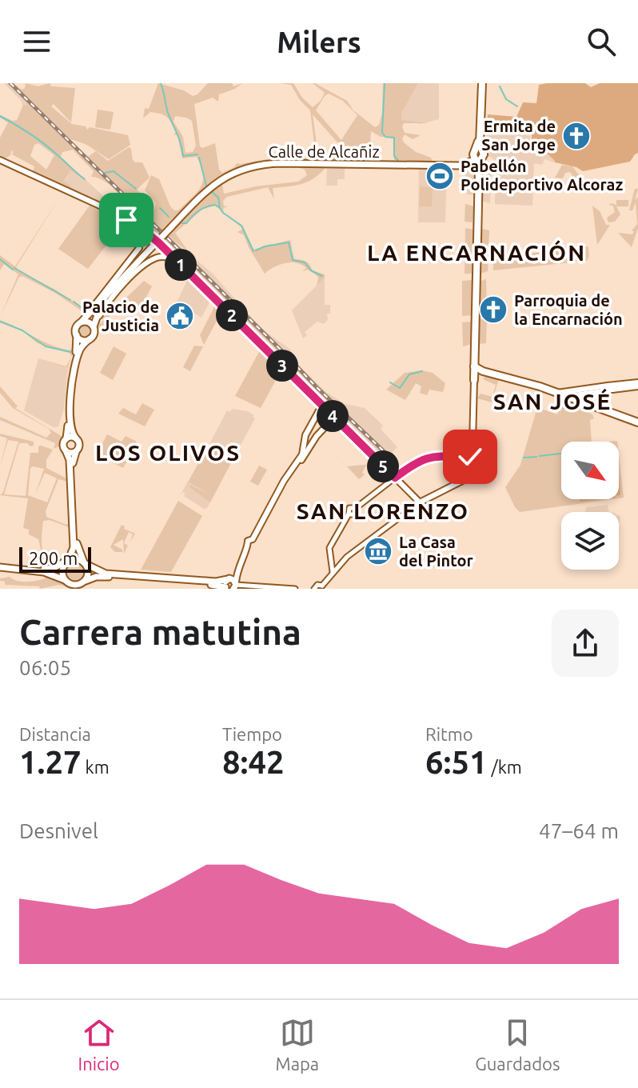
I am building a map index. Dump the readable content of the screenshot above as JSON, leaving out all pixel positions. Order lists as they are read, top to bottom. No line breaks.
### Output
{"streets":{"main road":["Calle de Alcañiz"]},"districts":["LA ENCARNACIÓN","SAN JOSÉ","LOS OLIVOS","SAN LORENZO"],"places":{"church":["Ermita de San Jorge","Parroquia de la Encarnación"],"sports":["Pabellón Polideportivo Alcoraz"],"public building":["Palacio de Justicia"],"museum":["La Casa del Pintor"]},"scale_bar":"200 m","north":"bottom right","page":{"header":"Milers","pins":["1","2","3","4","5"],"scale":"200 m","heading":["Carrera matutina","06:05"],"stats":[["Distancia","1.27 km"],["Tiempo","8:42"],["Ritmo","6:51 /km"]],"chart":["Desnivel","47–64 m"],"tabs":["Inicio","Mapa","Guardados"]}}
